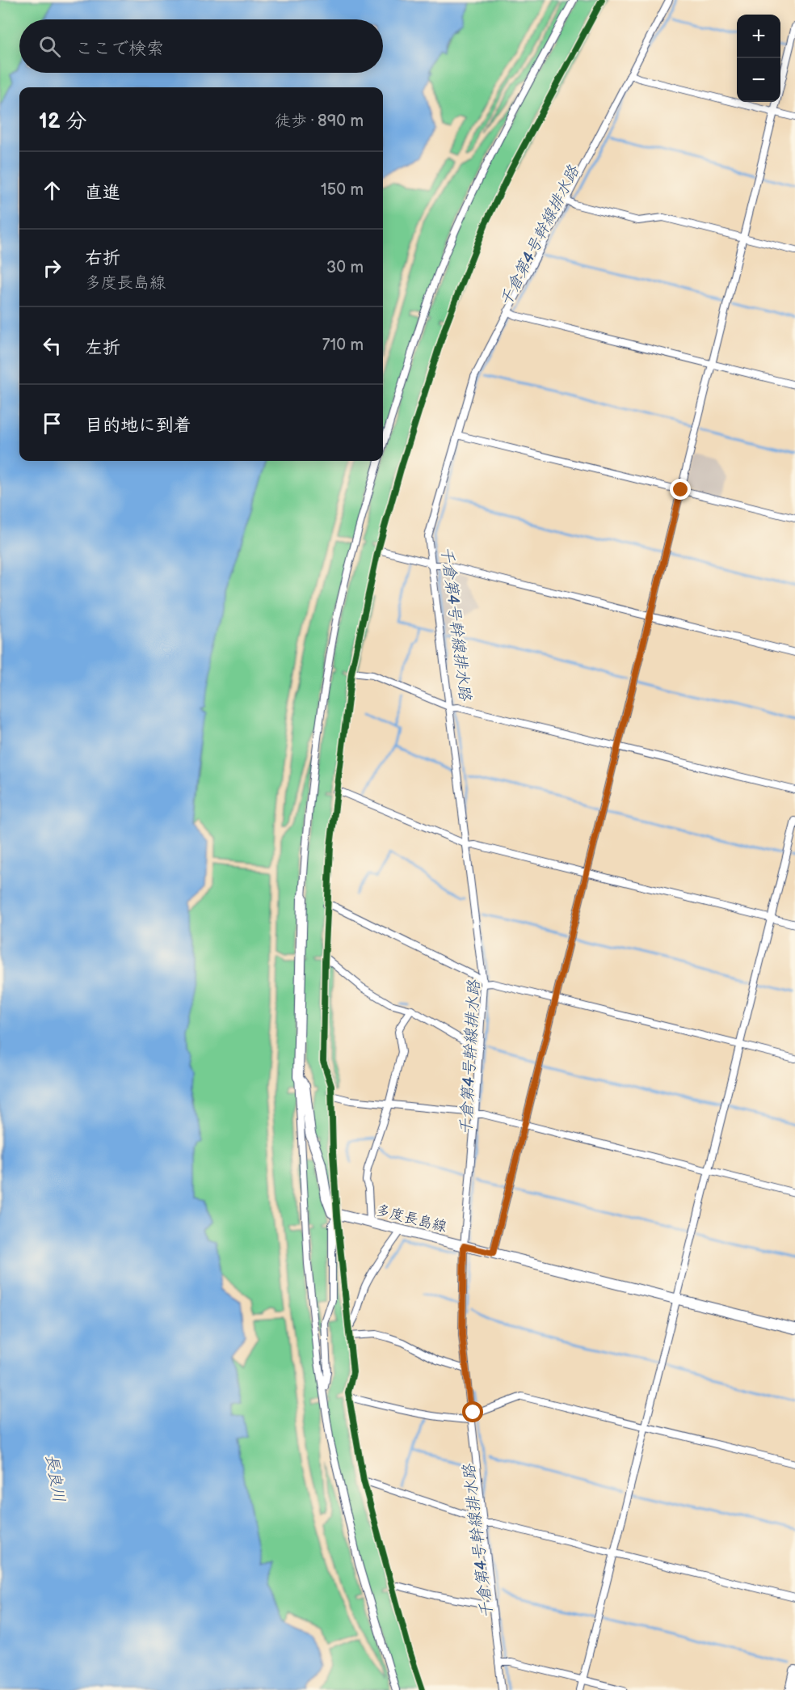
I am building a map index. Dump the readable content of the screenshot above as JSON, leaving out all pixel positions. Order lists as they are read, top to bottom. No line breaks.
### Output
{"streets":{"main road":["多度長島線"]},"water":["千倉第4号幹線排水路","長良川"],"page":{"map_buttons":["+","−"],"search":"ここで検索","heading":["12 分","徒歩 · 890 m"],"list":[["直進","150 m"],["右折","多度長島線","30 m"],["左折","710 m"],"目的地に到着"]}}
